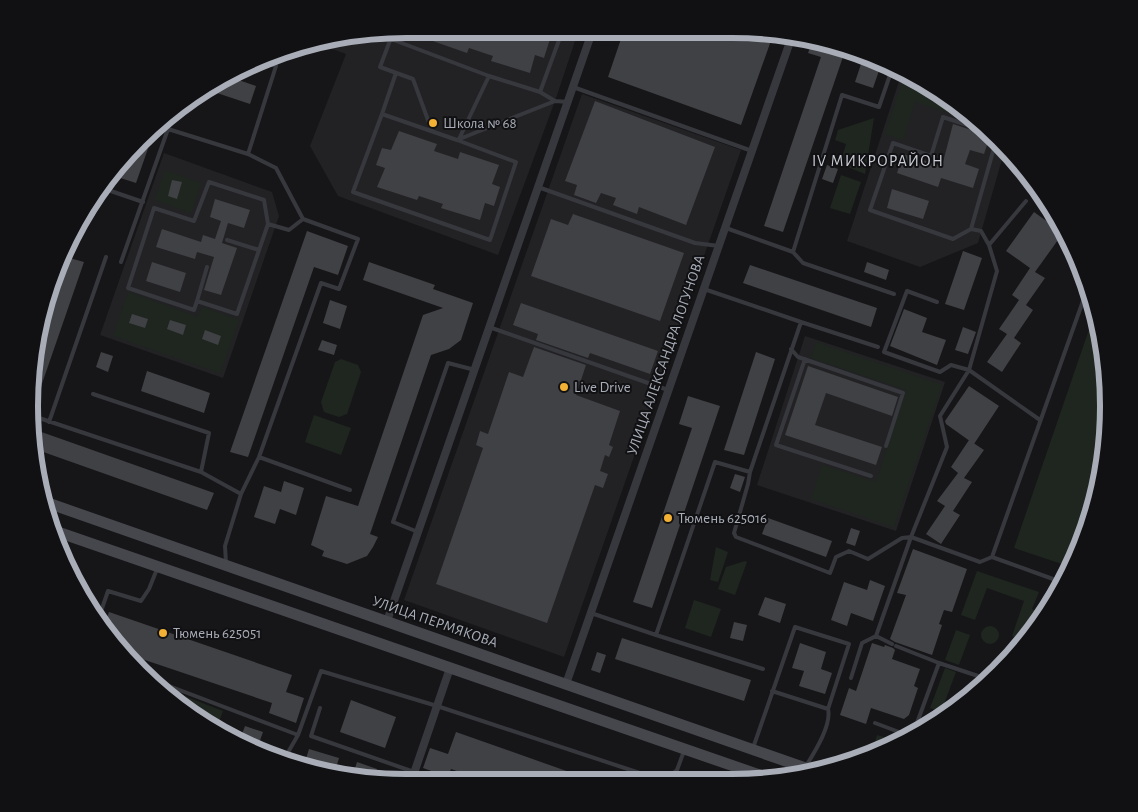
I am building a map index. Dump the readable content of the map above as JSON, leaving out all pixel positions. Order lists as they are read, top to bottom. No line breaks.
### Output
{"streets":{"main road":["УЛИЦА ПЕРМЯКОВА"],"street":["УЛИЦА АЛЕКСАНДРА ЛОГУНОВА"]},"crossings":[["УЛИЦА АЛЕКСАНДРА ЛОГУНОВА","УЛИЦА ПЕРМЯКОВА"]],"districts":["IV МИКРОРАЙОН"],"places":["Школа № 68","Live Drive","Тюмень 625016","Тюмень 625051"]}
